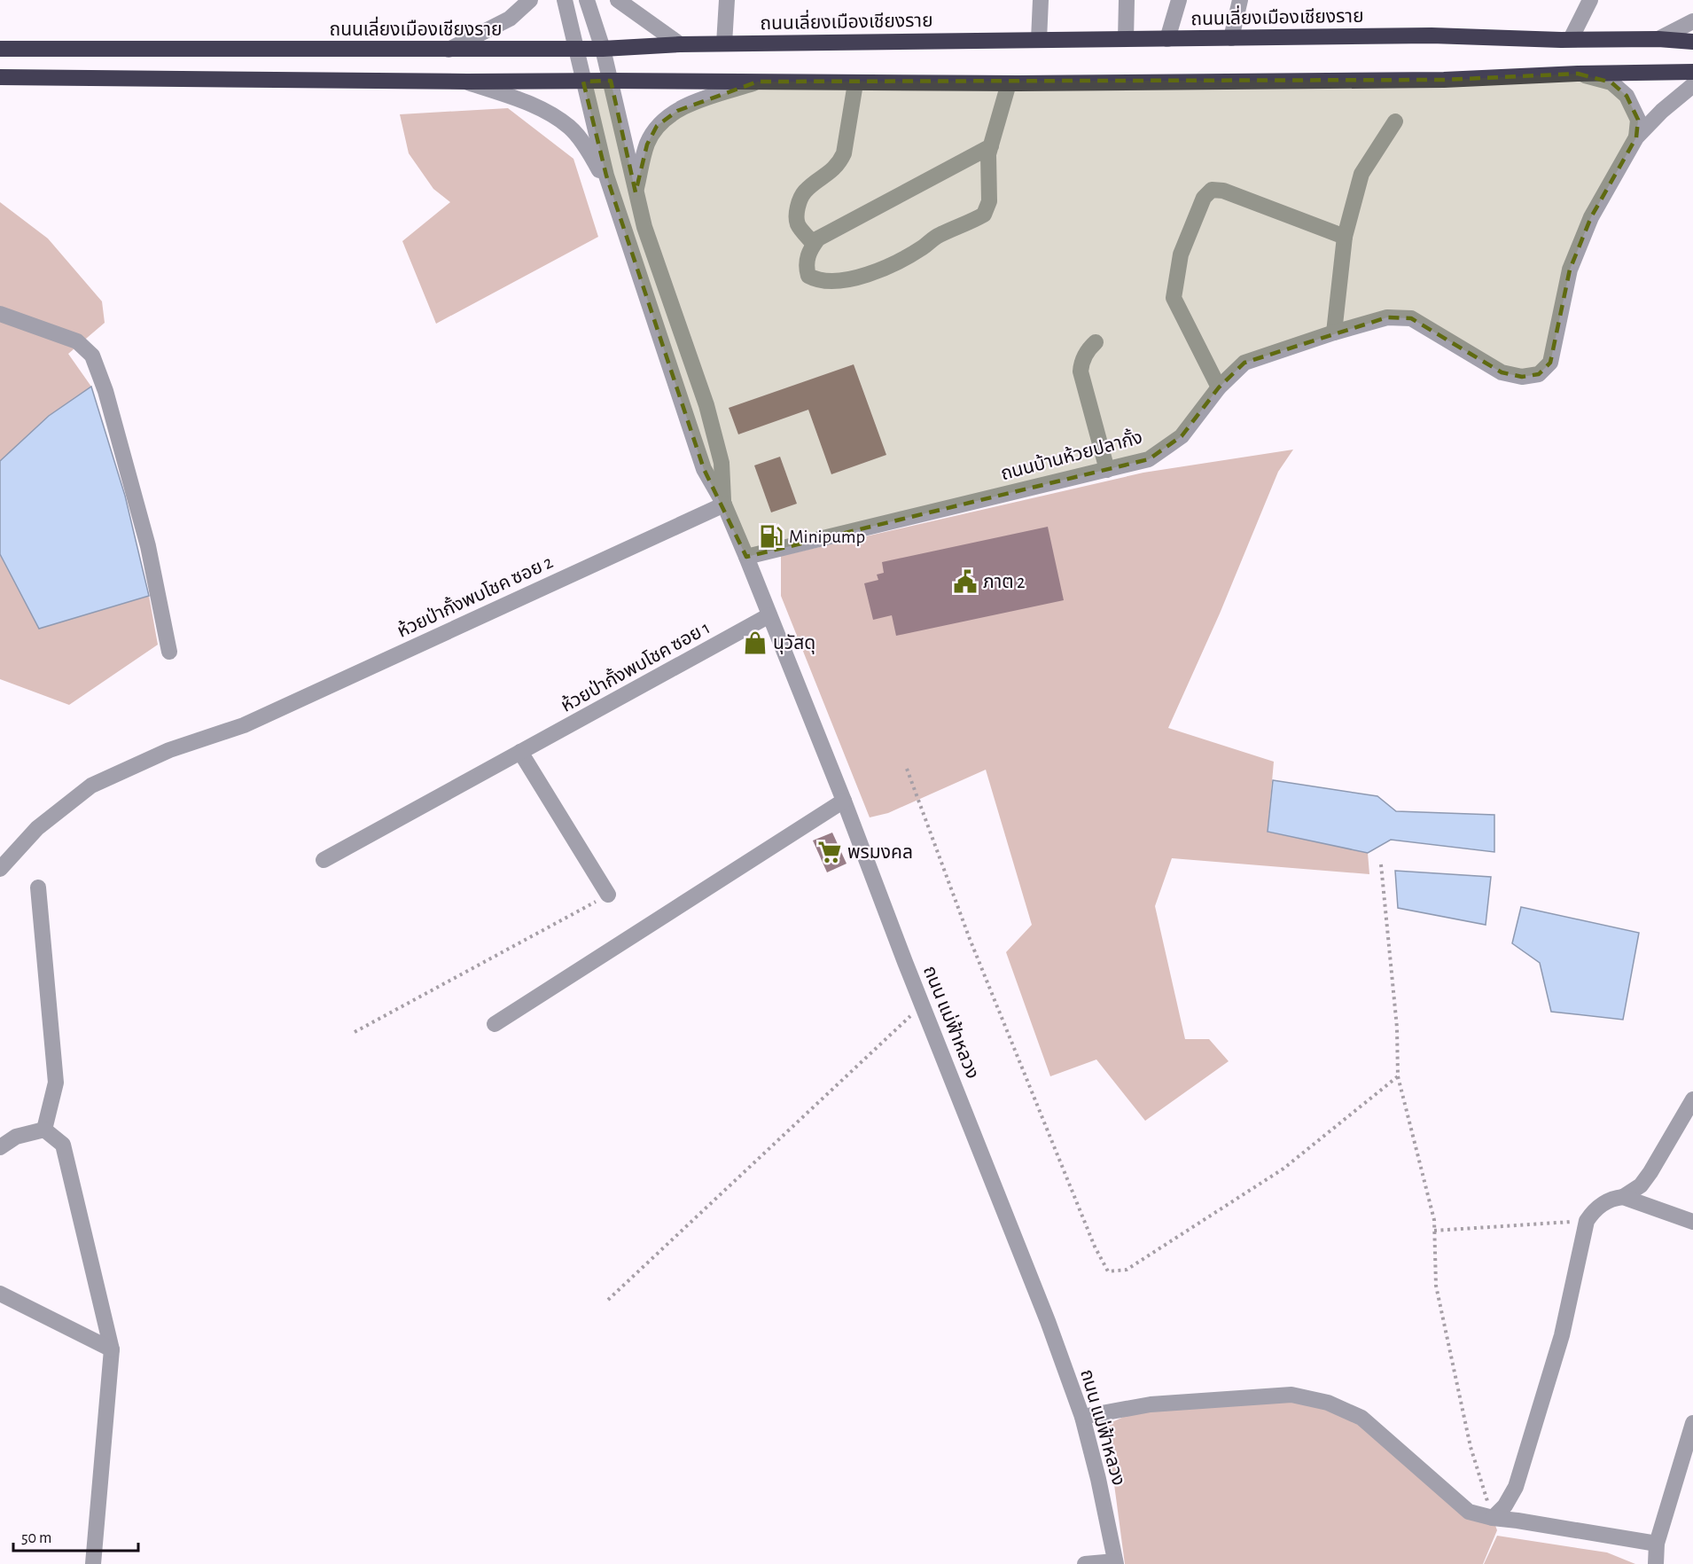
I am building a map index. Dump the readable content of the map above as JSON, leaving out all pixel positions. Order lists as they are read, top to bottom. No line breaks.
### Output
{"streets":{"highway":["ถนนเลี่ยงเมืองเชียงราย"],"street":["ถนนบ้านห้วยปลากั้ง","ห้วยป่ากั้งพบโชค ซอย 2","ห้วยป่ากั้งพบโชค ซอย 1","ถนน แม่ฟ้าหลวง"]},"crossings":[["ถนนบ้านห้วยปลากั้ง","ถนน แม่ฟ้าหลวง"],["ห้วยป่ากั้งพบโชค ซอย 2","ถนน แม่ฟ้าหลวง"],["ห้วยป่ากั้งพบโชค ซอย 1","ถนน แม่ฟ้าหลวง"]],"places":{"fuel station":["Minipump"],"public building":["ภาต 2"],"shop":["นุวัสดุ"],"supermarket":["พรมงคล"]},"scale_bar":"50 m"}
